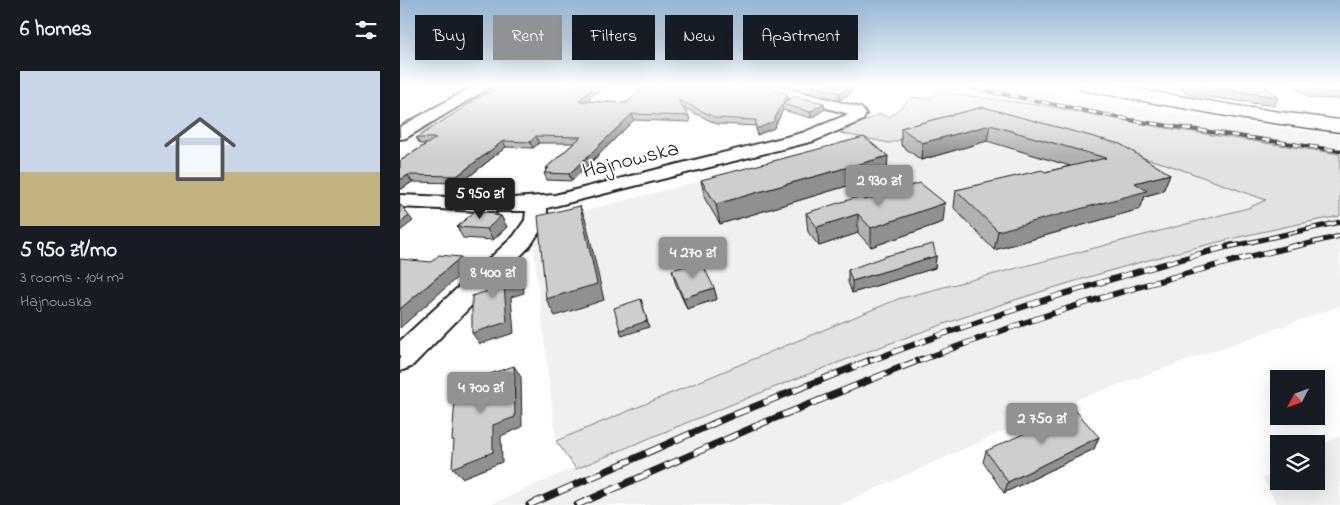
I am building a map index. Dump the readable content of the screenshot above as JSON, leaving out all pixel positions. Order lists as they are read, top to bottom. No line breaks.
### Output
{"streets":{"street":["Hajnowska"]},"north":"bottom left","page":{"heading":"6 homes","chip":["Buy","Rent","Filters","New","Apartment"],"list":[{"name":"5 950 zł/mo","note":"3 rooms · 104 m² · Hajnowska"}],"price":["2 930 zł","5 950 zł","4 270 zł","8 400 zł","4 700 zł","2 750 zł"]}}
